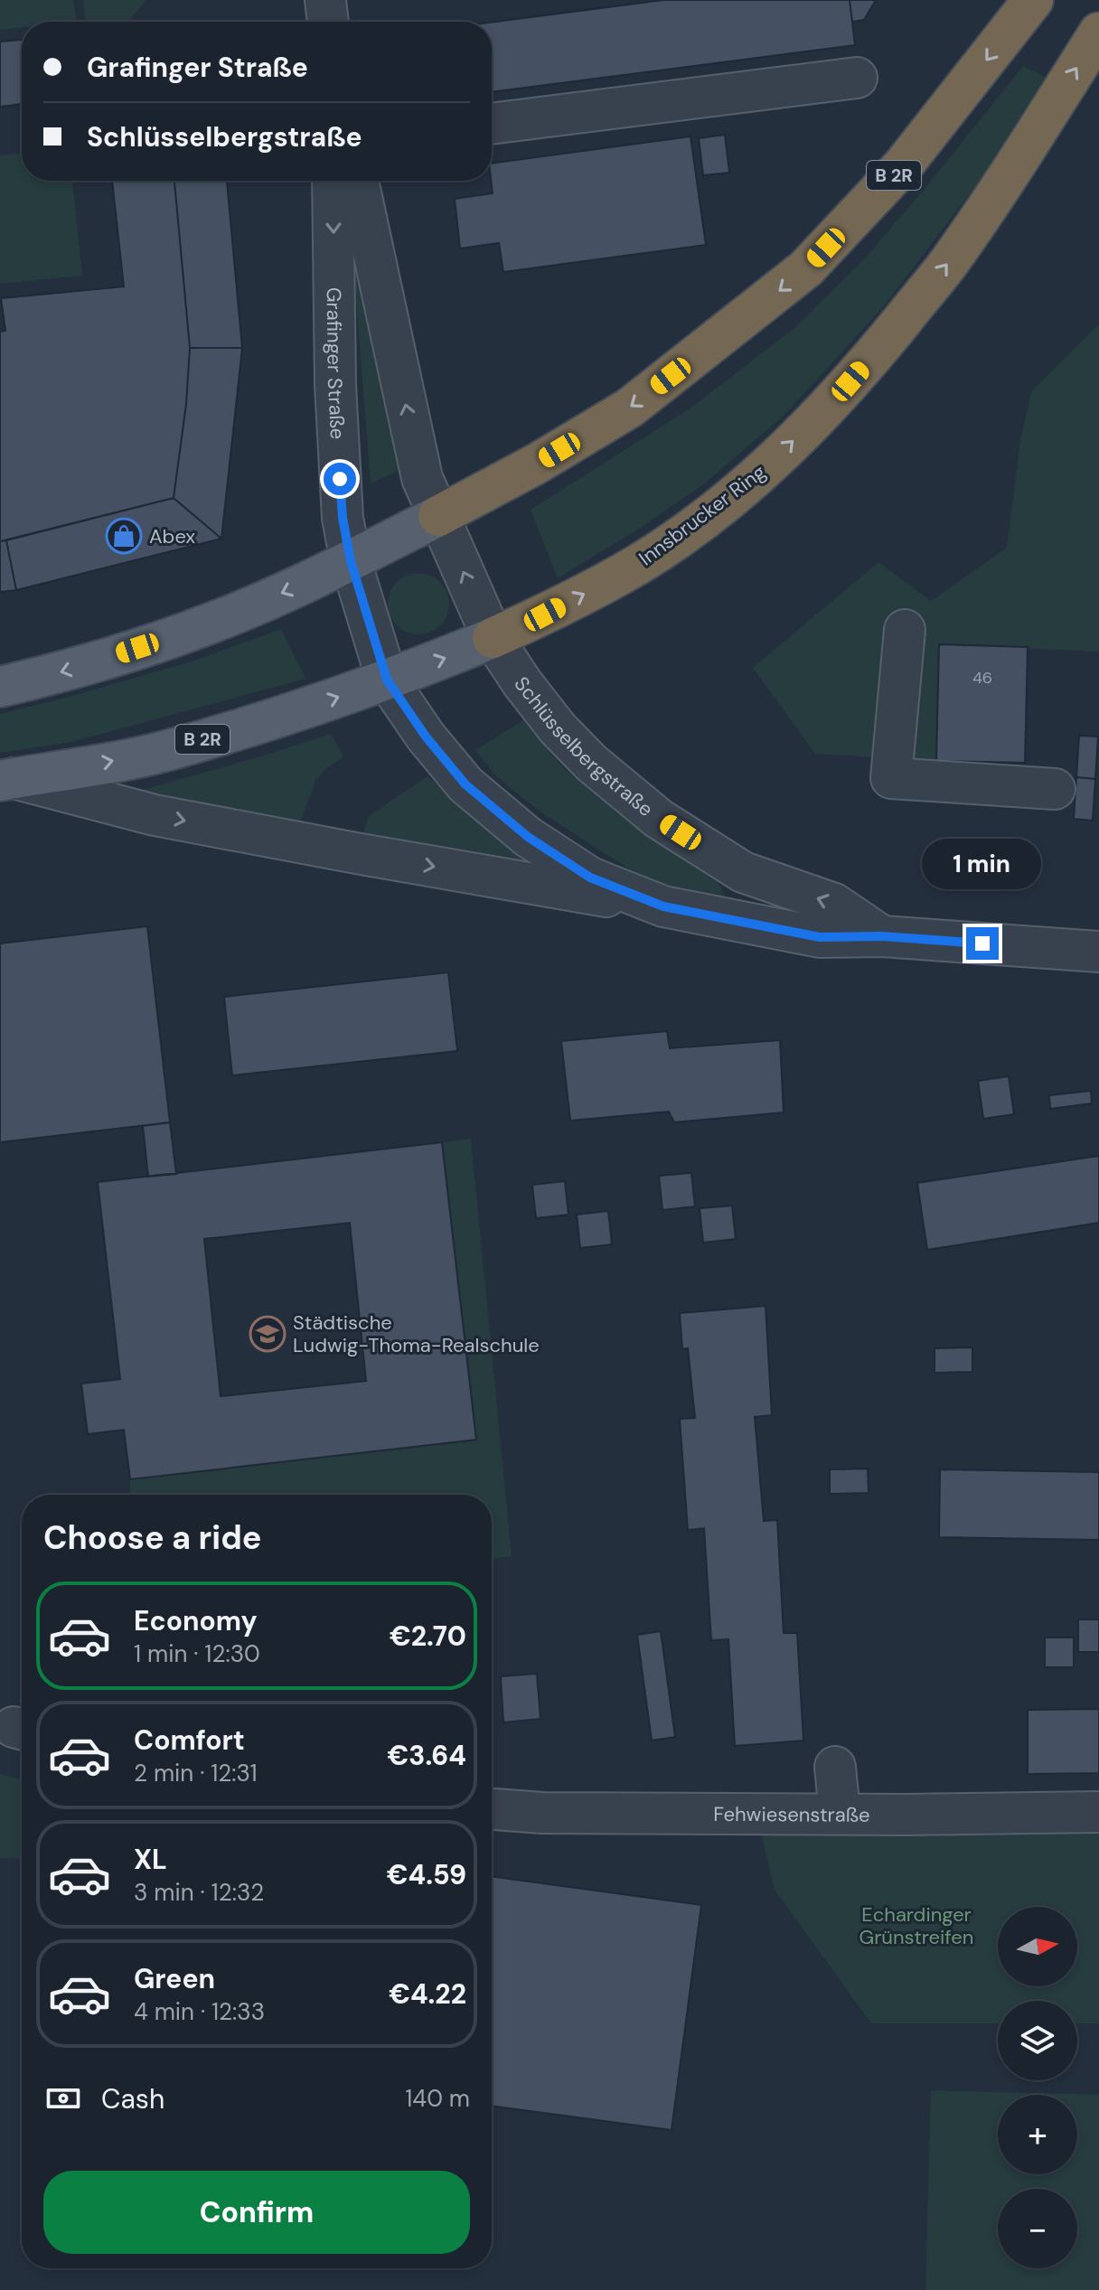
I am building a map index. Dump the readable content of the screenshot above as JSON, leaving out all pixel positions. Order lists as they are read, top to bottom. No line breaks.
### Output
{"streets":{"highway":["B 2R","Innsbrucker Ring"],"street":["Grafinger Straße","Schlüsselbergstraße","Fehwiesenstraße"]},"crossings":[["B 2R","Grafinger Straße"],["Grafinger Straße","Innsbrucker Ring"],["Innsbrucker Ring","Schlüsselbergstraße"]],"parks":["Echardinger Grünstreifen"],"places":{"shop":["Abex"],"school or university":["Städtische Ludwig-Thoma-Realschule"]},"house_numbers":["46"],"north":"right","page":{"banner":["Grafinger Straße","Schlüsselbergstraße"],"bubble":"1 min","heading":"Choose a ride","list":[{"name":"Economy","note":"1 min · 12:30","value":"€2.70"},{"name":"Comfort","note":"2 min · 12:31","value":"€3.64"},{"name":"XL","note":"3 min · 12:32","value":"€4.59"},{"name":"Green","note":"4 min · 12:33","value":"€4.22"}],"map_buttons":["+","−"],"pay":["Cash","140 m"],"buttons":"Confirm"}}
